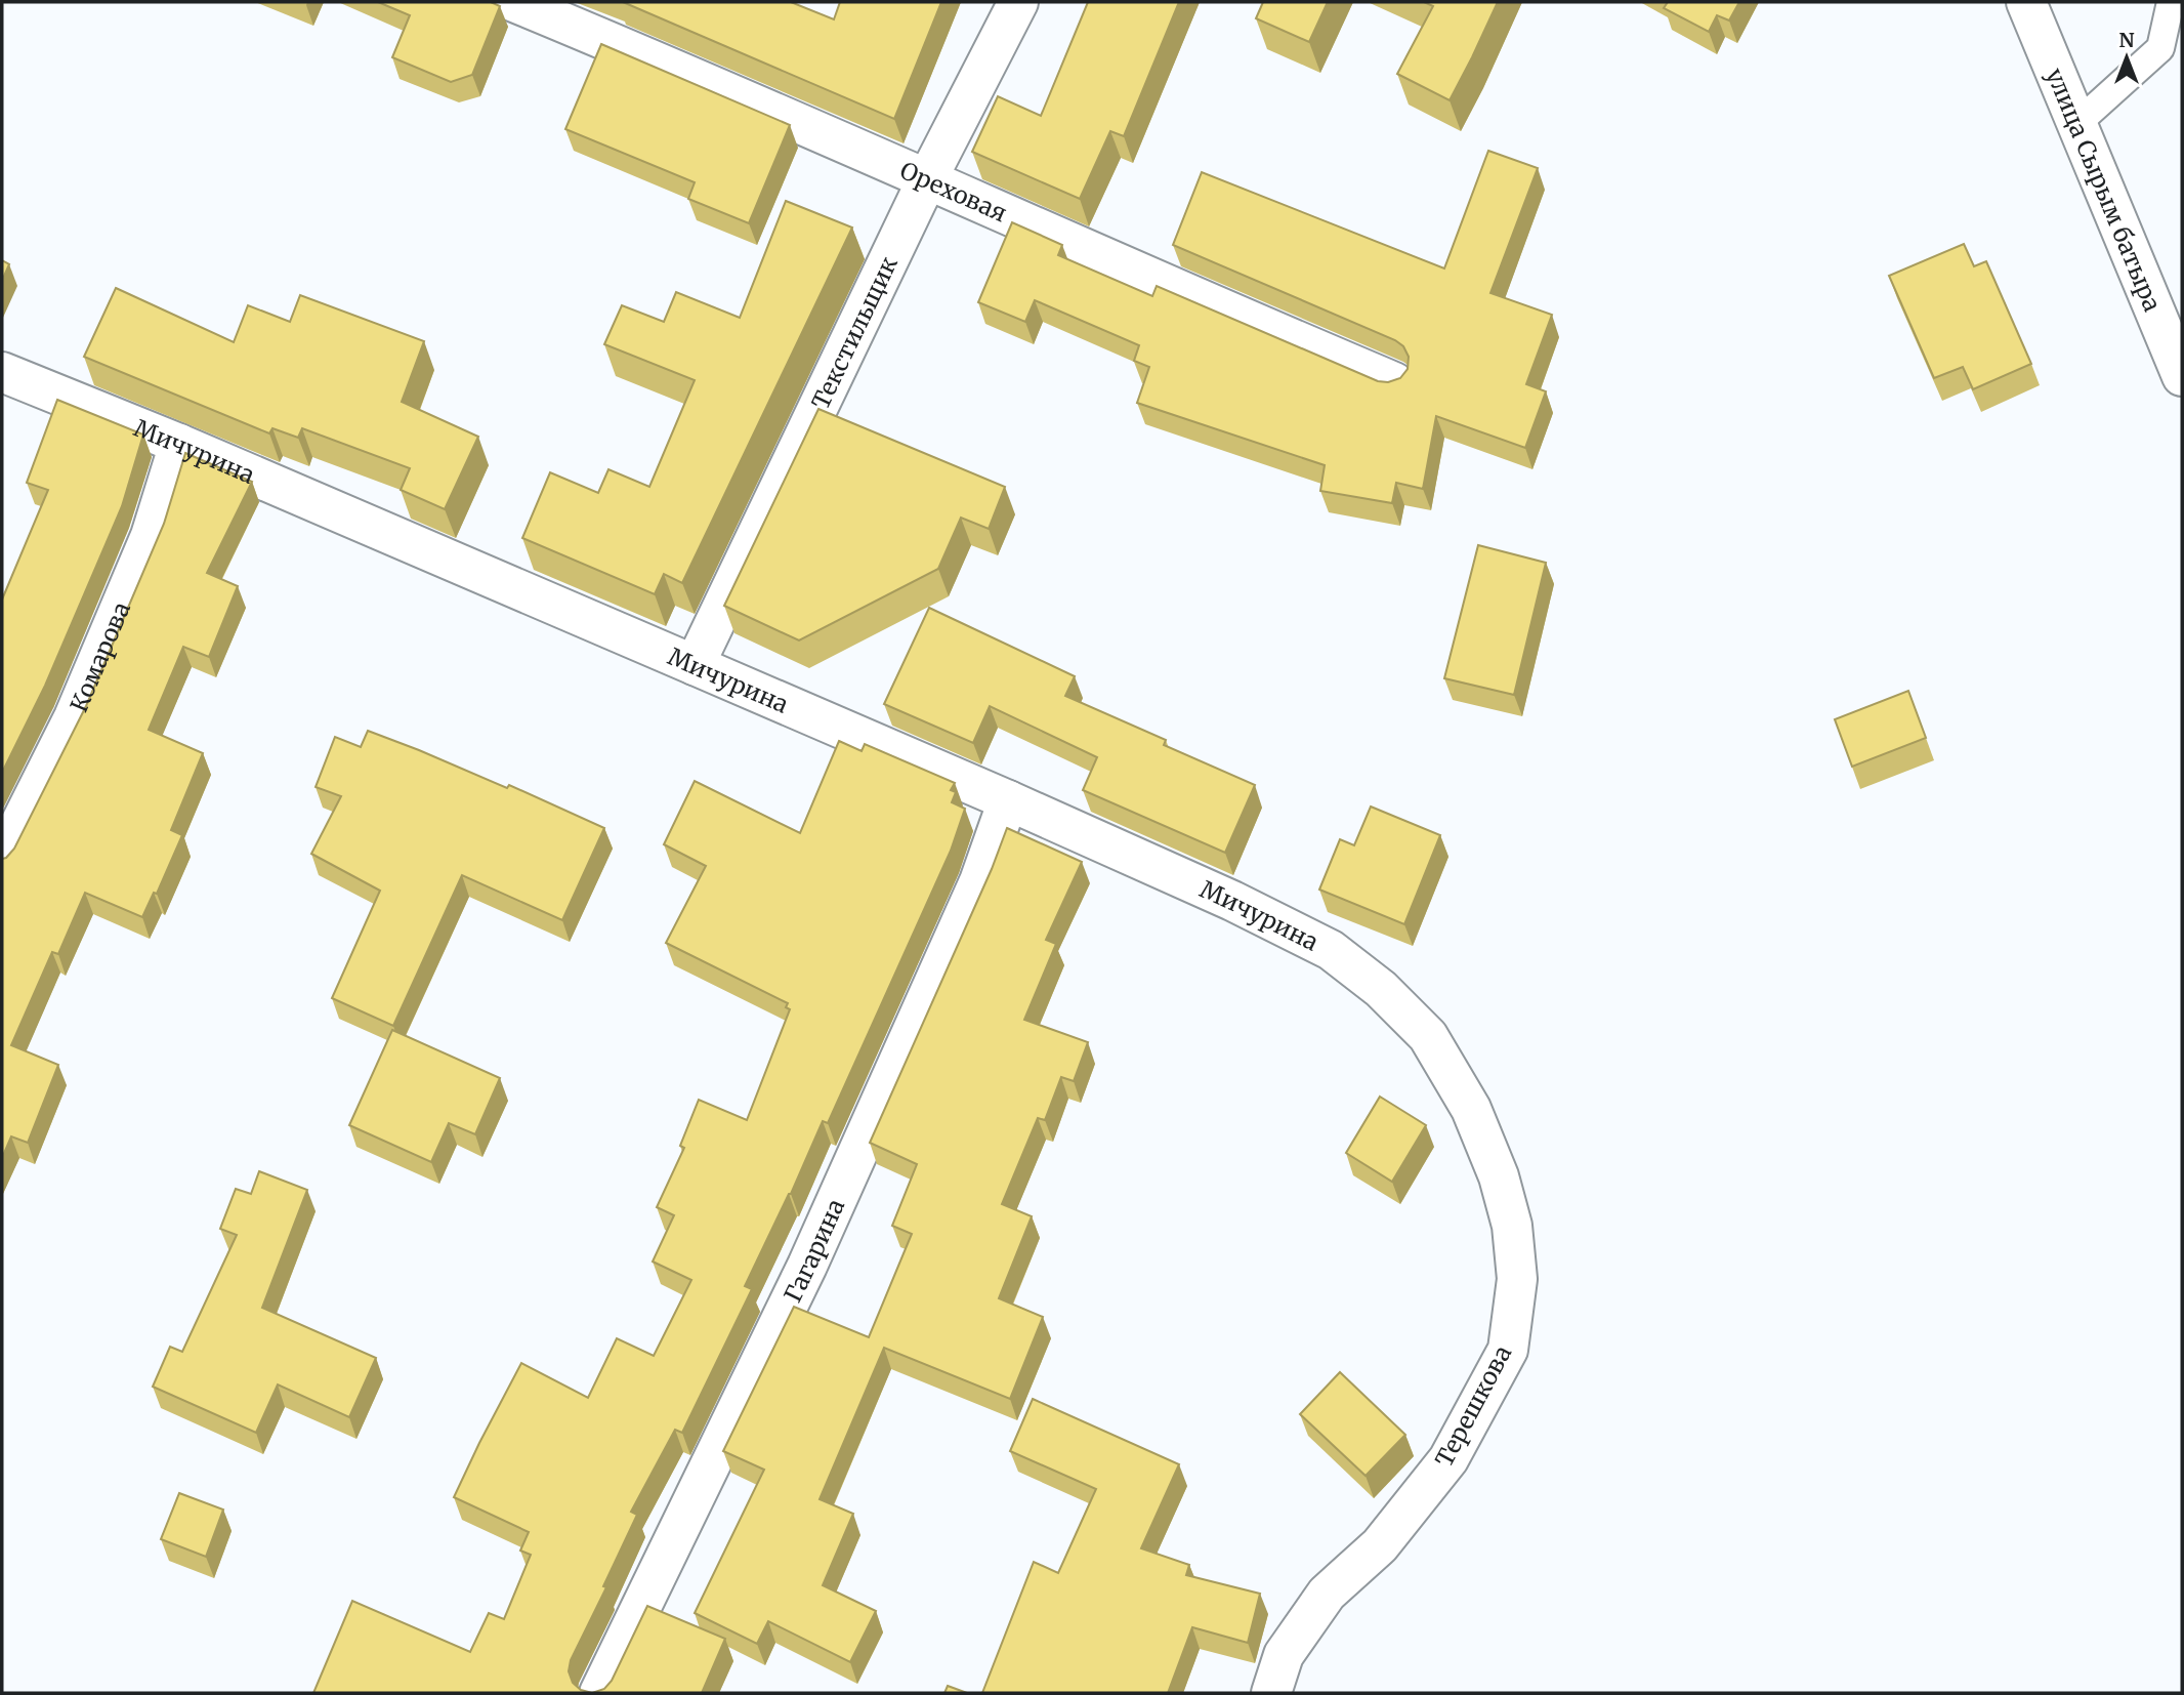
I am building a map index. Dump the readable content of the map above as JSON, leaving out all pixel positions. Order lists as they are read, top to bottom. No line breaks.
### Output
{"streets":{"street":["улица Сырым батыра","Ореховая","Текстильщик","Мичурина","Комарова","Гагарина","Терешкова"]},"crossings":[["Ореховая","Текстильщик"],["Текстильщик","Мичурина"],["Мичурина","Комарова"],["Мичурина","Гагарина"],["Мичурина","Терешкова"]],"north":"top"}
